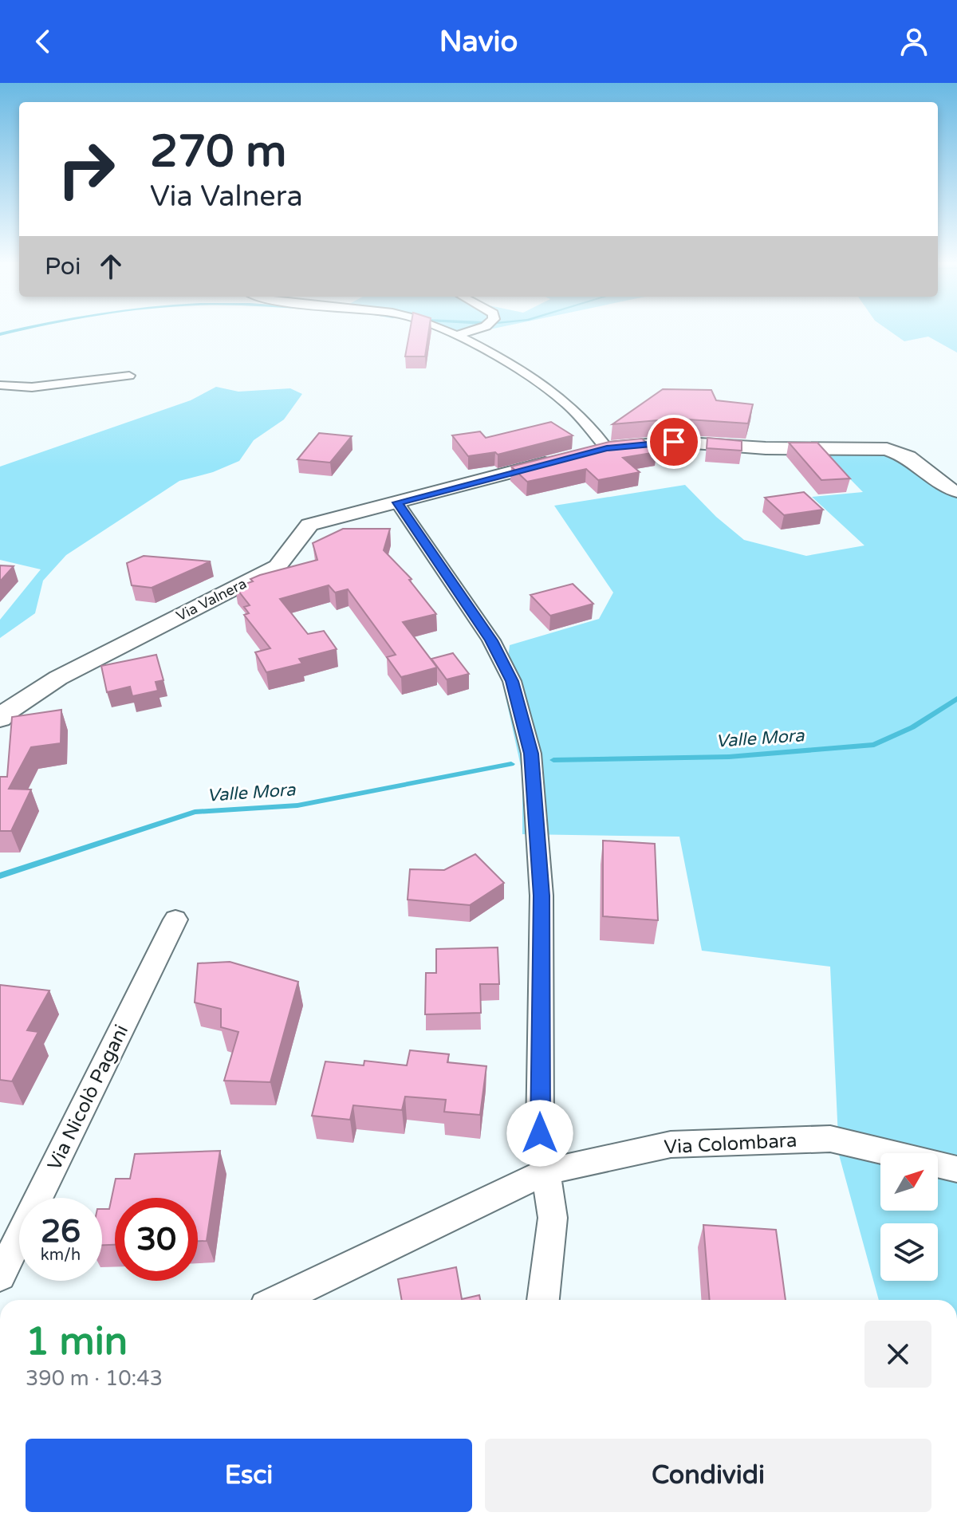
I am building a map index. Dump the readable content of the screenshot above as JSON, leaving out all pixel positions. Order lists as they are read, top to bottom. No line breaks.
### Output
{"streets":{"street":["Via Valnera","Via Nicolò Pagani","Via Colombara"]},"water":["Valle Mora"],"north":"top right","page":{"header":"Navio","turn":["270 m","Via Valnera"],"then":"Poi","speed":"26 km/h","limit":"30","heading":["1 min","390 m · 10:43"],"buttons":["Esci","Condividi"]}}
